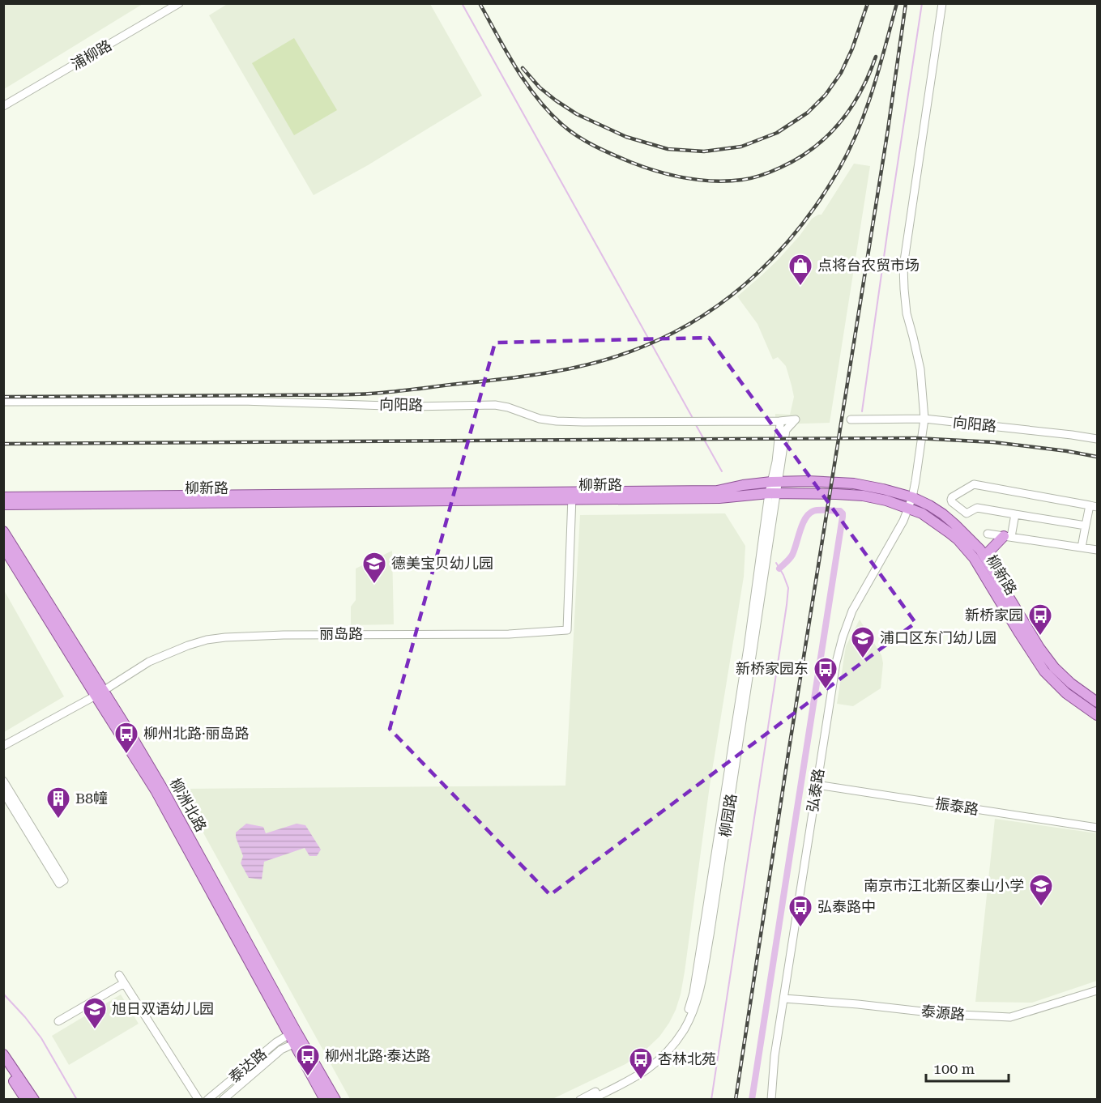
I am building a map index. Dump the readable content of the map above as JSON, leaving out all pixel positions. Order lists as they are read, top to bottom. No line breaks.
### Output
{"streets":{"main road":["柳新路","柳洲北路"],"street":["浦柳路","向阳路","丽岛路","弘泰路","振泰路","柳园路","泰源路","泰达路"]},"crossings":[["向阳路","柳新路"],["向阳路","弘泰路"],["柳新路","丽岛路"],["柳新路","弘泰路"],["柳新路","柳园路"],["丽岛路","柳洲北路"],["弘泰路","振泰路"],["弘泰路","泰源路"],["柳洲北路","泰达路"]],"places":{"shop":["点将台农贸市场"],"school or university":["德美宝贝幼儿园","浦口区东门幼儿园","南京市江北新区泰山小学","旭日双语幼儿园"],"bus stop":["新桥家园","新桥家园东","柳州北路·丽岛路","弘泰路中","柳州北路·泰达路","杏林北苑"],"building":["B8幢"]},"scale_bar":"100 m"}
